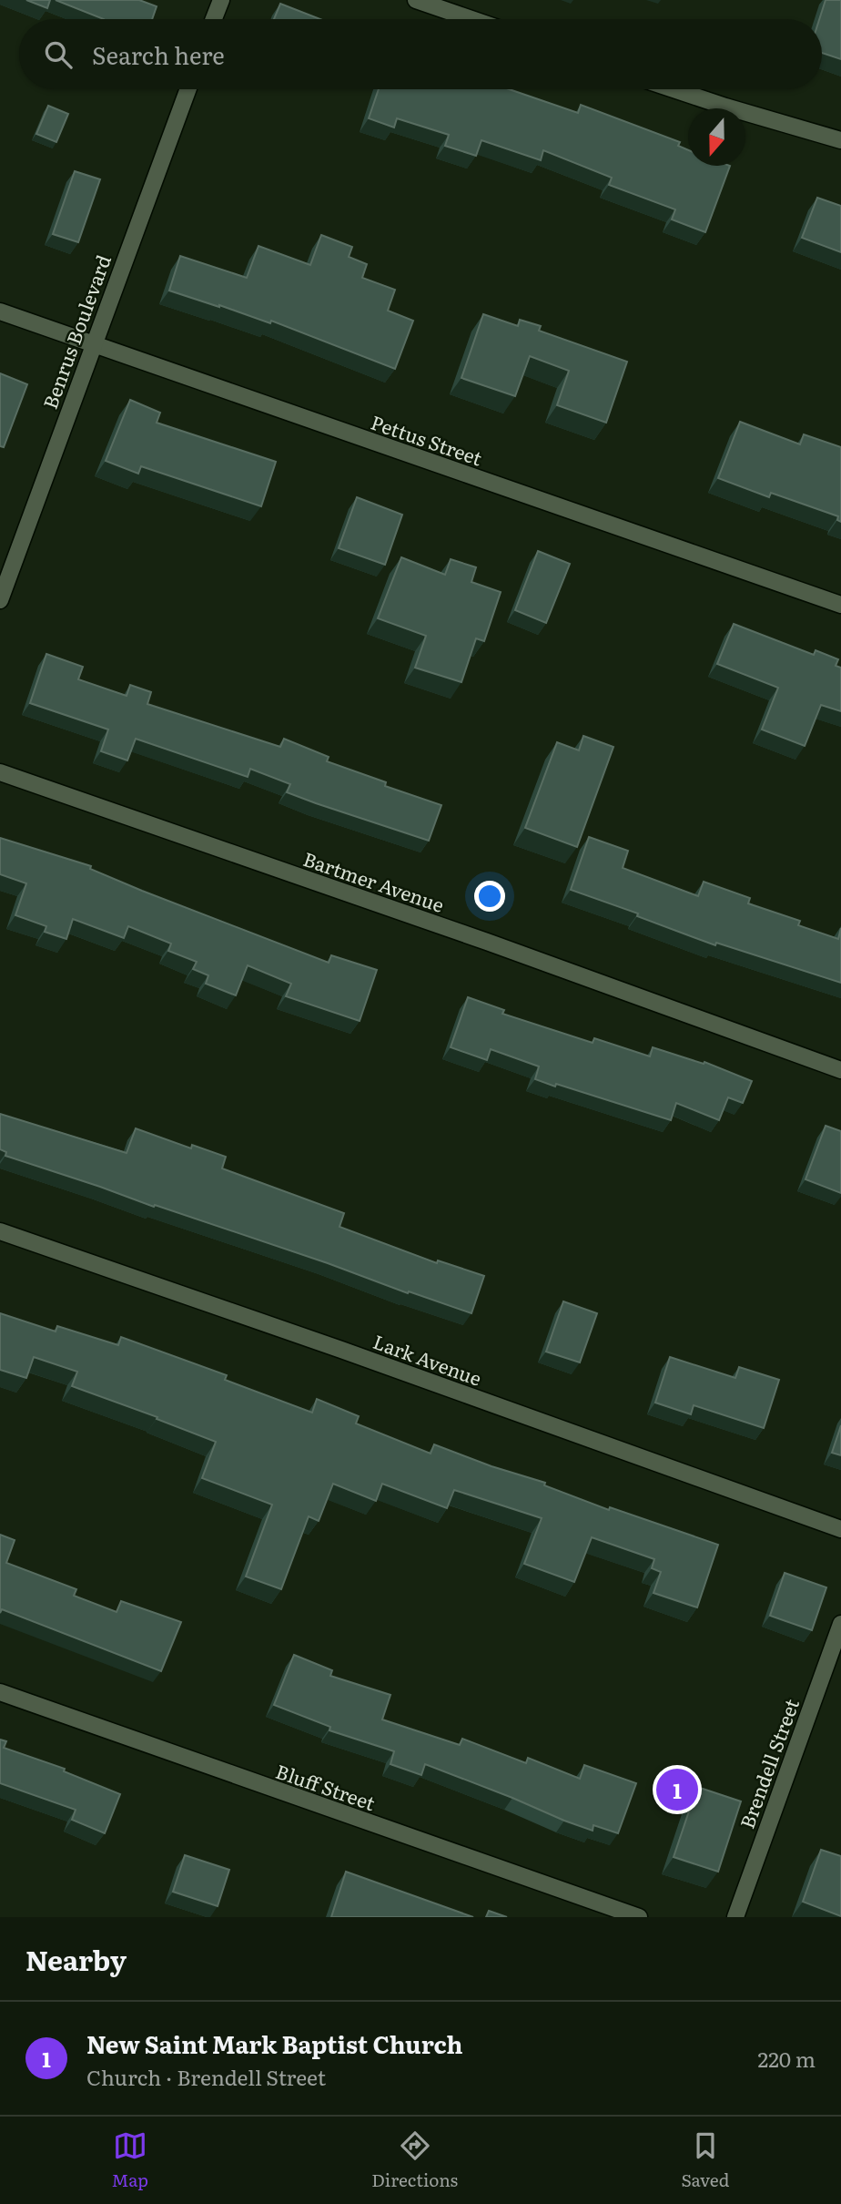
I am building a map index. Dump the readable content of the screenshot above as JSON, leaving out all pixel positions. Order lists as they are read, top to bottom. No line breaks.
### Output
{"streets":{"street":["Benrus Boulevard","Pettus Street","Bartmer Avenue","Lark Avenue","Brendell Street","Bluff Street"]},"crossings":[["Benrus Boulevard","Pettus Street"]],"north":"bottom","page":{"search":"Search here","pins":"1","heading":"Nearby","list":[{"mark":"1","name":"New Saint Mark Baptist Church","note":"Church · Brendell Street","value":"220 m"}],"nav":["Map","Directions","Saved"]}}
